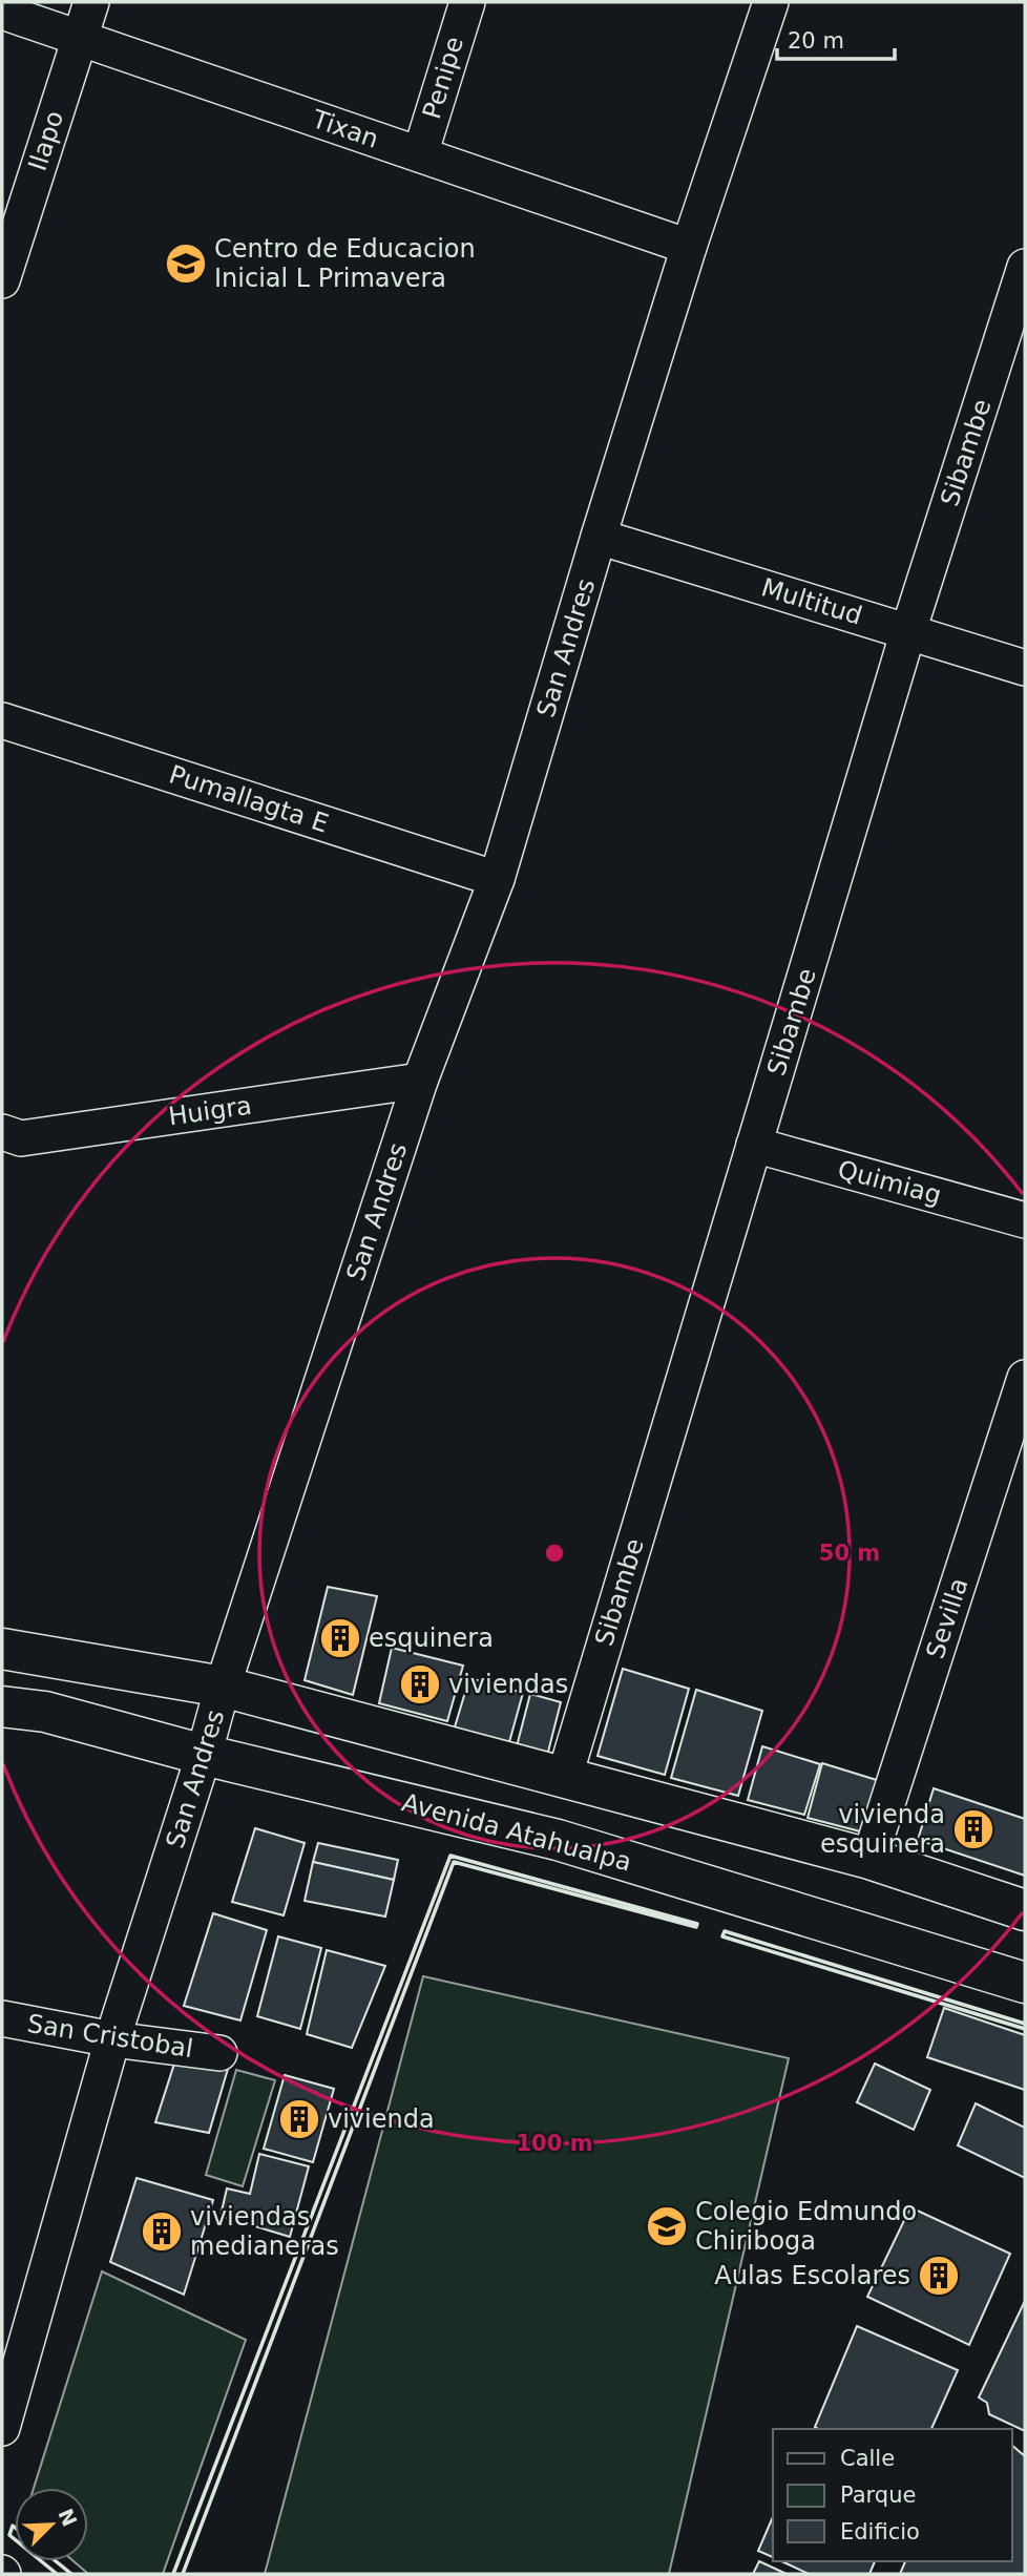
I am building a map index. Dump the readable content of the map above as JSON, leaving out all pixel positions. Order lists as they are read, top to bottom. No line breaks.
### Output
{"streets":{"main road":["Avenida Atahualpa"],"street":["Penipe","Tixan","Ilapo","Sibambe","Multitud","San Andres","Pumallagta E","Huigra","Quimiag","Sevilla","San Cristobal"]},"crossings":[["Penipe","Tixan"],["Tixan","Ilapo"],["Tixan","San Andres"],["Sibambe","Multitud"],["Sibambe","Quimiag"],["Multitud","San Andres"],["San Andres","Pumallagta E"],["San Andres","Huigra"],["San Andres","Avenida Atahualpa"],["San Andres","San Cristobal"]],"places":{"school or university":["Centro de Educacion Inicial L Primavera","Colegio Edmundo Chiriboga"],"building":["esquinera","viviendas","vivienda esquinera","vivienda","viviendas medianeras","Aulas Escolares"]},"legend":["Calle","Parque","Edificio"],"scale_bar":"20 m","north":"top right","rings":["50 m","100 m"]}
